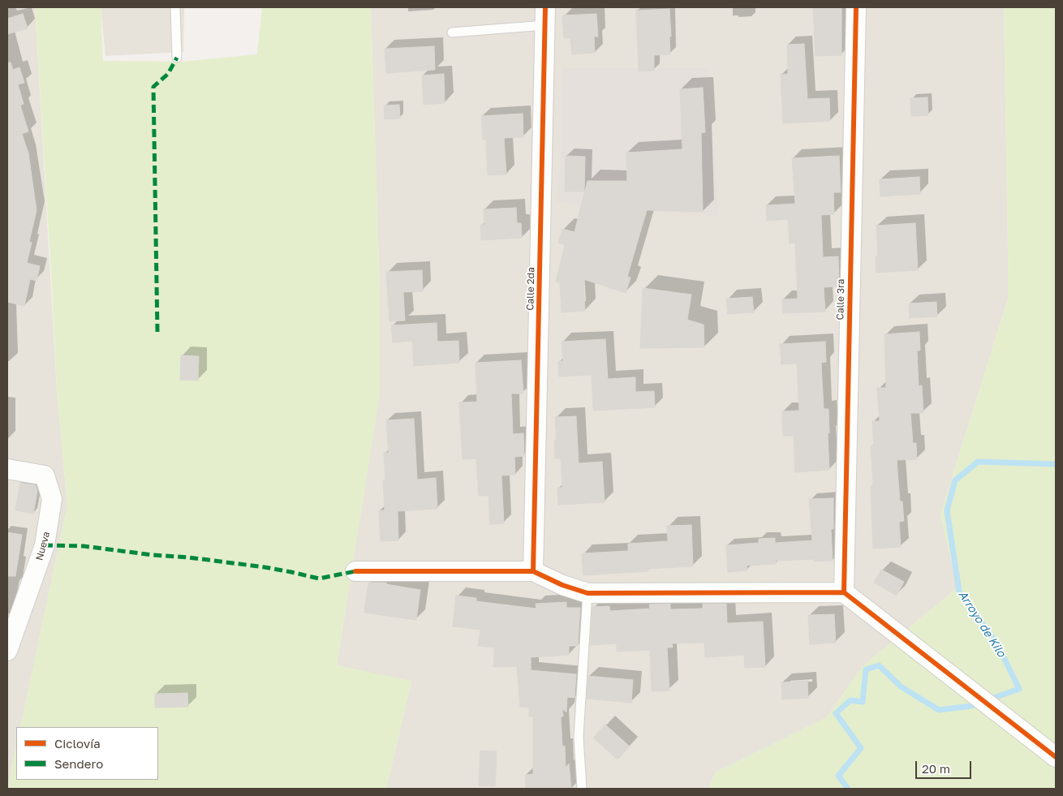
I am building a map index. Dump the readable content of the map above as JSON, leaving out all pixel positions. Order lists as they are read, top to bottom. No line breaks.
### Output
{"streets":{"street":["Calle 2da","Calle 3ra","Nueva"]},"water":["Arroyo de Kilo"],"legend":["Ciclovía","Sendero"],"scale_bar":"20 m"}
